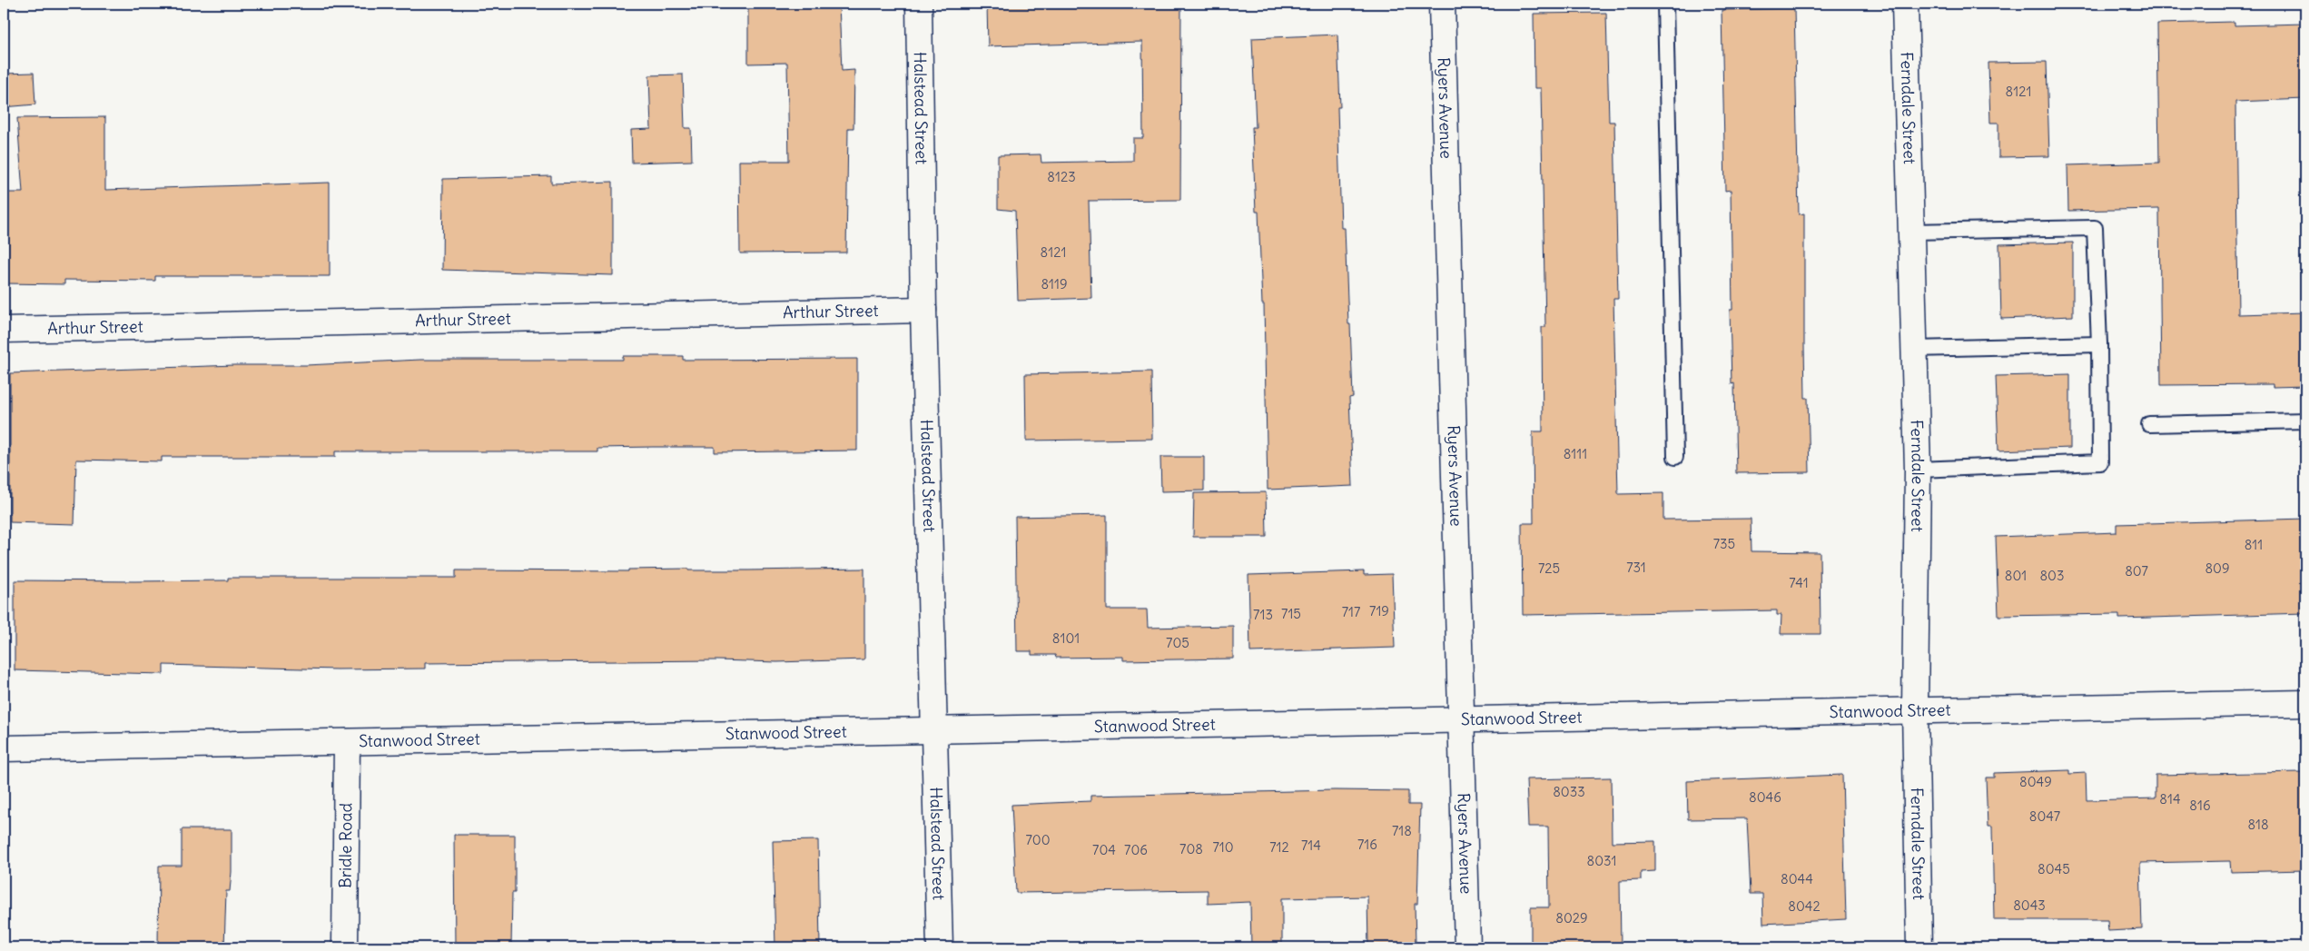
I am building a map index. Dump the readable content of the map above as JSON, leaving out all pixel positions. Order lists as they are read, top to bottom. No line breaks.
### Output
{"streets":{"street":["Halstead Street","Ryers Avenue","Ferndale Street","Arthur Street","Stanwood Street","Bridle Road"]},"crossings":[["Halstead Street","Arthur Street"],["Halstead Street","Stanwood Street"],["Ryers Avenue","Stanwood Street"],["Ferndale Street","Stanwood Street"],["Stanwood Street","Bridle Road"]],"house_numbers":["8121","8123","8121","8119","8111","735","811","731","725","809","807","801","803","741","719","717","715","713","8101","705","8049","8033","8046","814","816","8047","818","718","700","716","714","710","712","708","704","706","8031","8045","8044","8043","8042","8029"]}
